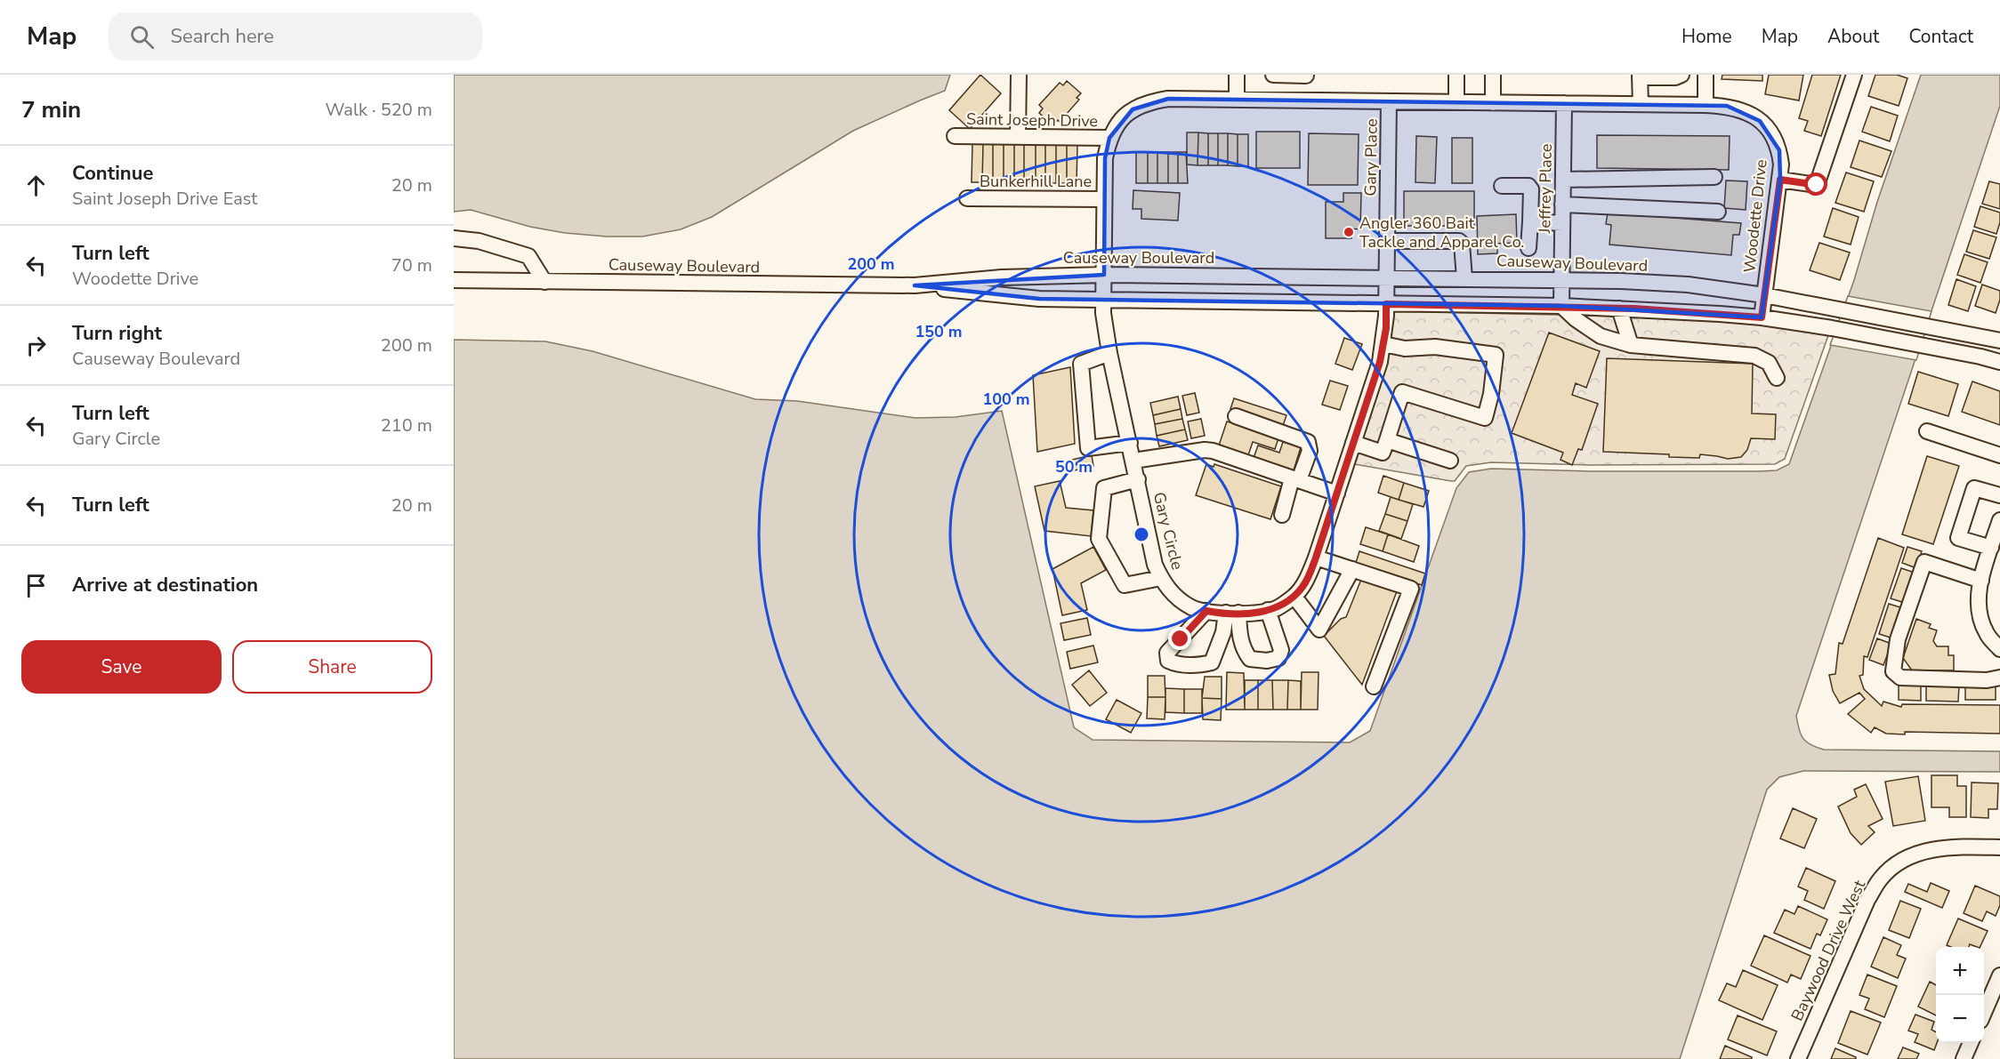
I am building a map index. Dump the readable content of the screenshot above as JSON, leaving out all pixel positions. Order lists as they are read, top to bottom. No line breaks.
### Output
{"streets":{"street":["Saint Joseph Drive","Gary Place","Bunkerhill Lane","Jeffrey Place","Woodette Drive","Causeway Boulevard","Gary Circle","Baywood Drive West"]},"crossings":[["Saint Joseph Drive","Woodette Drive"],["Saint Joseph Drive","Gary Circle"],["Gary Place","Woodette Drive"],["Gary Place","Causeway Boulevard"],["Gary Place","Gary Circle"],["Bunkerhill Lane","Gary Circle"],["Jeffrey Place","Woodette Drive"],["Jeffrey Place","Causeway Boulevard"],["Woodette Drive","Causeway Boulevard"],["Woodette Drive","Gary Circle"],["Causeway Boulevard","Gary Circle"]],"places":["Angler 360 Bait Tackle and Apparel Co."],"page":{"header":"Map","search":"Search here","nav":["Home","Map","About","Contact"],"heading":["7 min","Walk · 520 m"],"list":[["Continue","Saint Joseph Drive East","20 m"],["Turn left","Woodette Drive","70 m"],["Turn right","Causeway Boulevard","200 m"],["Turn left","Gary Circle","210 m"],["Turn left","20 m"],"Arrive at destination"],"buttons":["Save","Share"],"map_buttons":["+","−"]},"rings":["200 m","150 m","100 m","50 m"]}
